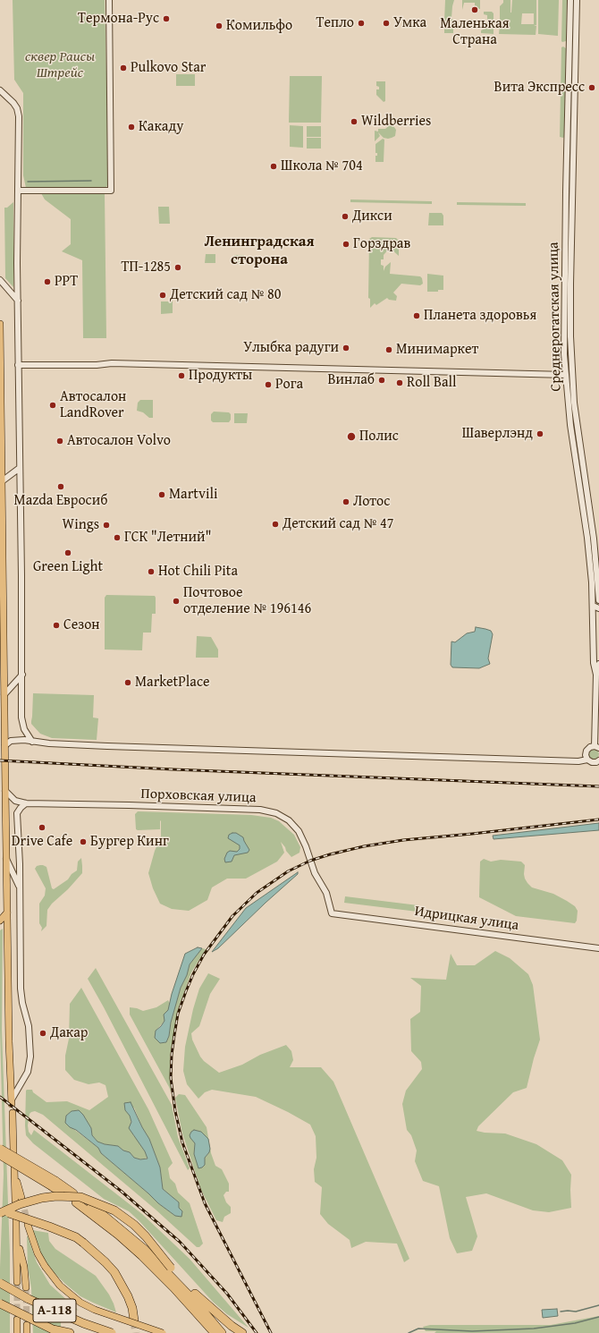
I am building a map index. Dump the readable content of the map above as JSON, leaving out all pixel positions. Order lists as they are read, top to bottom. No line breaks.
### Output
{"streets":{"highway":["А-118"],"street":["Среднерогатская улица","Порховская улица","Идрицкая улица"]},"crossings":[["Порховская улица","Идрицкая улица"]],"districts":["Ленинградская сторона"],"parks":["сквер Раисы Штрейс"],"places":["Маленькая Страна","Термона-Рус","Тепло","Умка","Комильфо","Pulkovo Star","Вита Экспресс","Wildberries","Какаду","Школа № 704","Дикси","Горздрав","ТП-1285","РРТ","Детский сад № 80","Планета здоровья","Улыбка радуги","Минимаркет","Продукты","Винлаб","Roll Ball","Рога","Автосалон LandRover","Шаверлэнд","Полис","Автосалон Volvo","Mazda Евросиб","Martvili","Лотос","Детский сад № 47","Wings","ГСК \"Летний\"","Green Light","Hot Chili Pita","Почтовое отделение № 196146","Сезон","MarketPlace","Drive Cafe","Бургер Кинг","Дакар"]}
